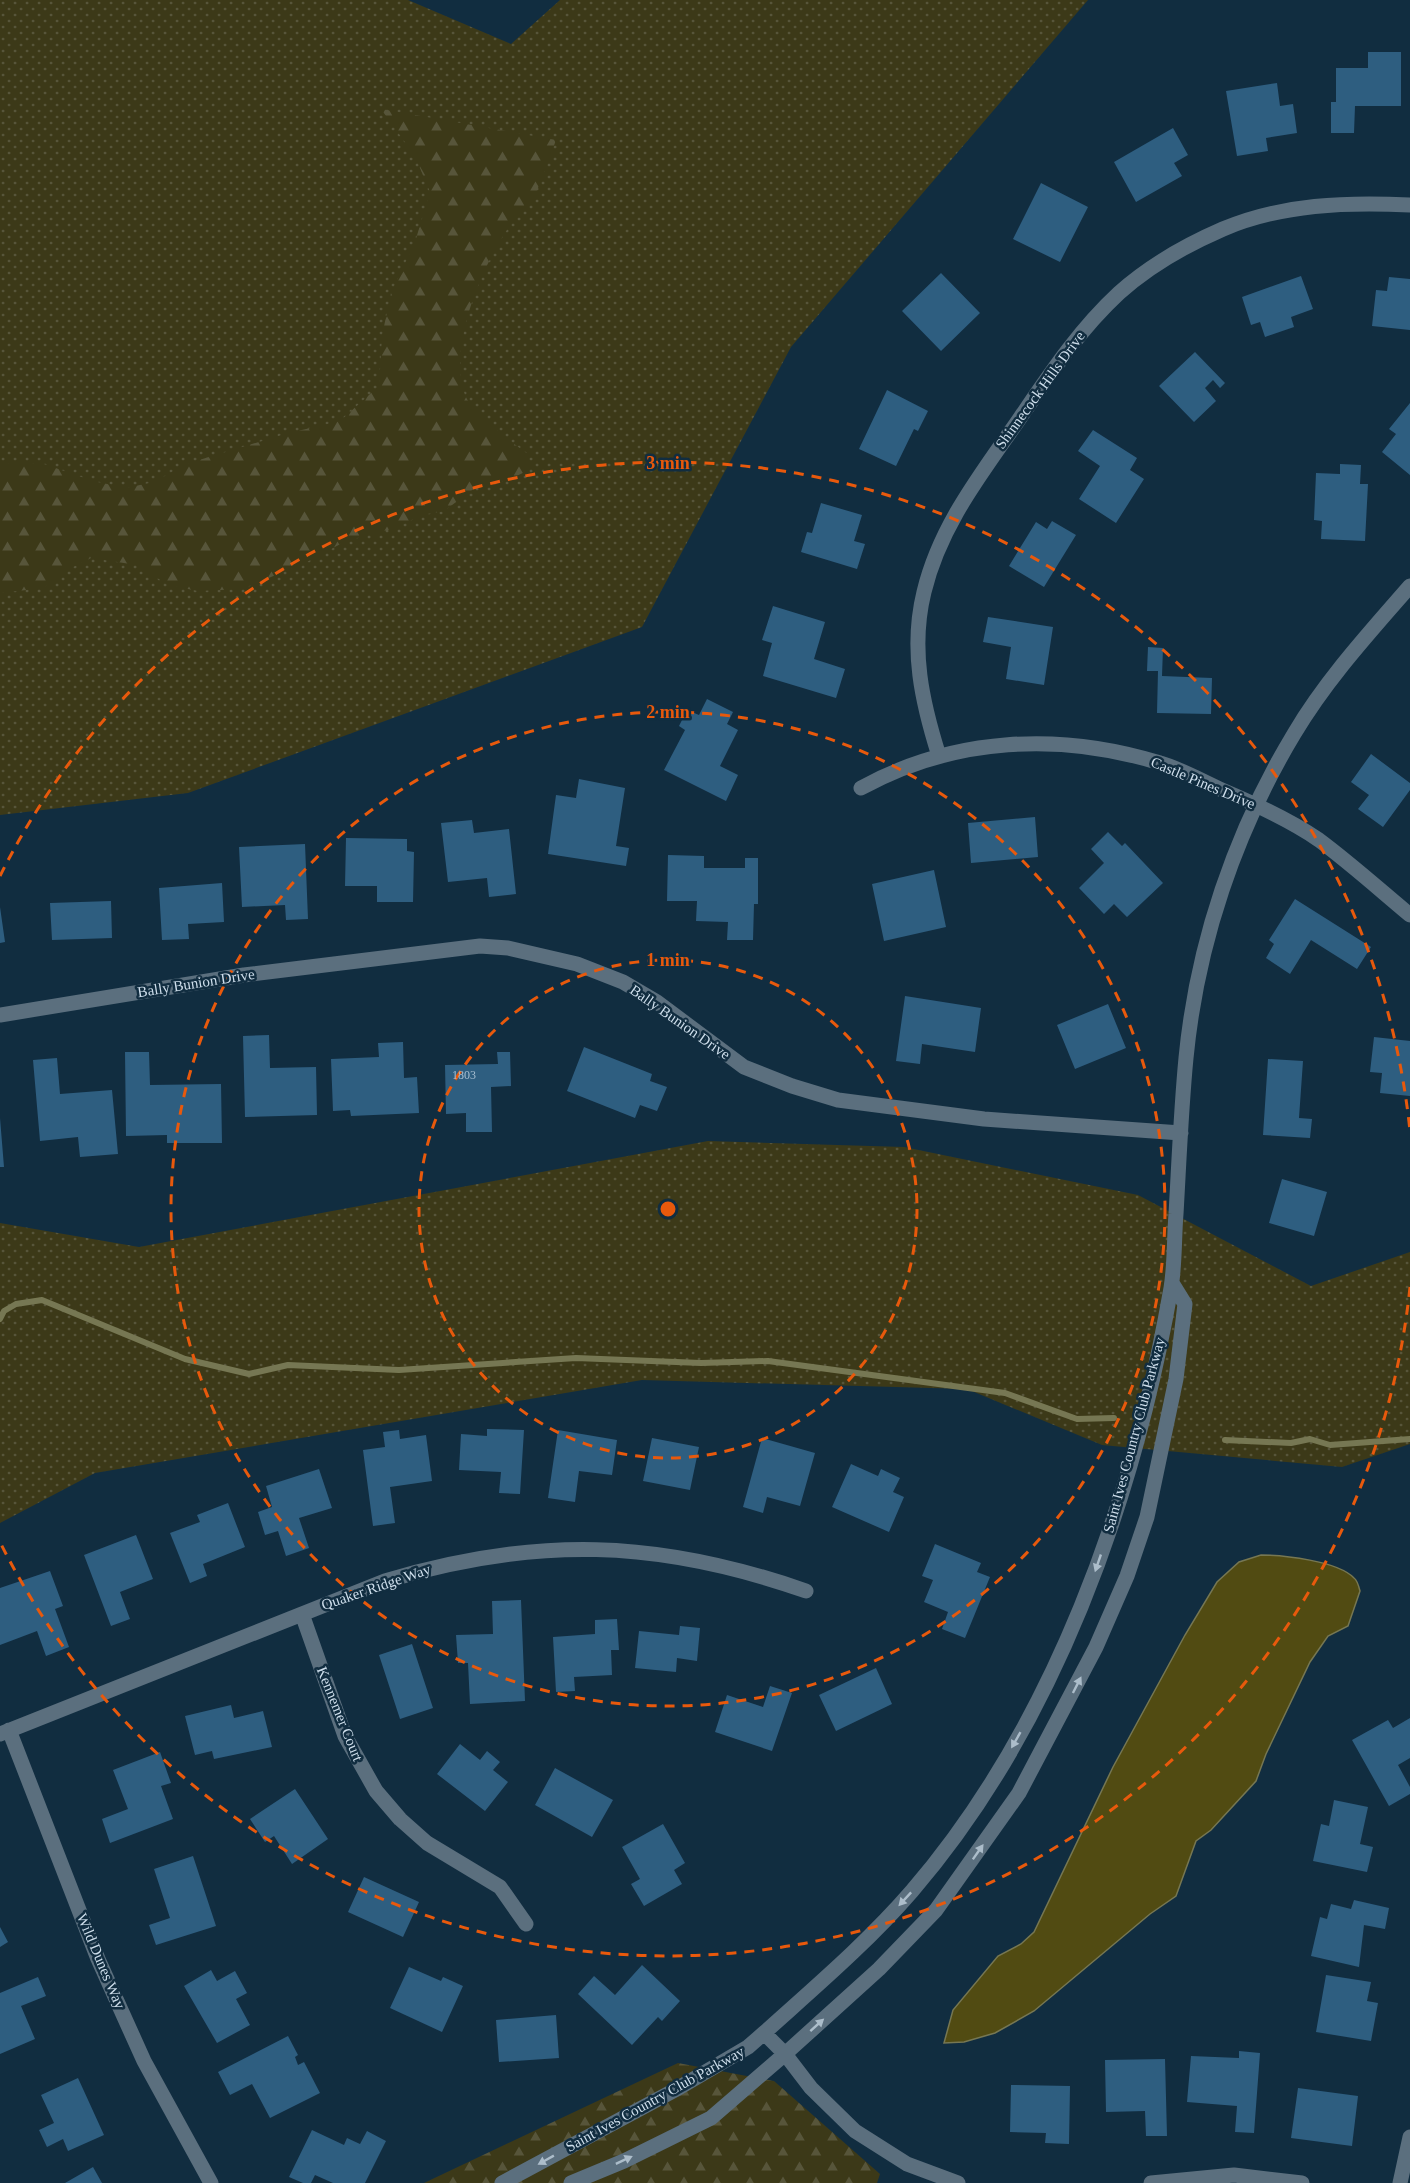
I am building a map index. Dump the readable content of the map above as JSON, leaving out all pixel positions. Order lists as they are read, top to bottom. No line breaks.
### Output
{"streets":{"street":["Shinnecock Hills Drive","Castle Pines Drive","Bally Bunion Drive","Saint Ives Country Club Parkway","Quaker Ridge Way","Kennemer Court","Wild Dunes Way"]},"crossings":[["Shinnecock Hills Drive","Castle Pines Drive"],["Castle Pines Drive","Saint Ives Country Club Parkway"],["Bally Bunion Drive","Saint Ives Country Club Parkway"],["Quaker Ridge Way","Kennemer Court"],["Quaker Ridge Way","Wild Dunes Way"]],"house_numbers":["1803"],"rings":["3 min","2 min","1 min"]}
